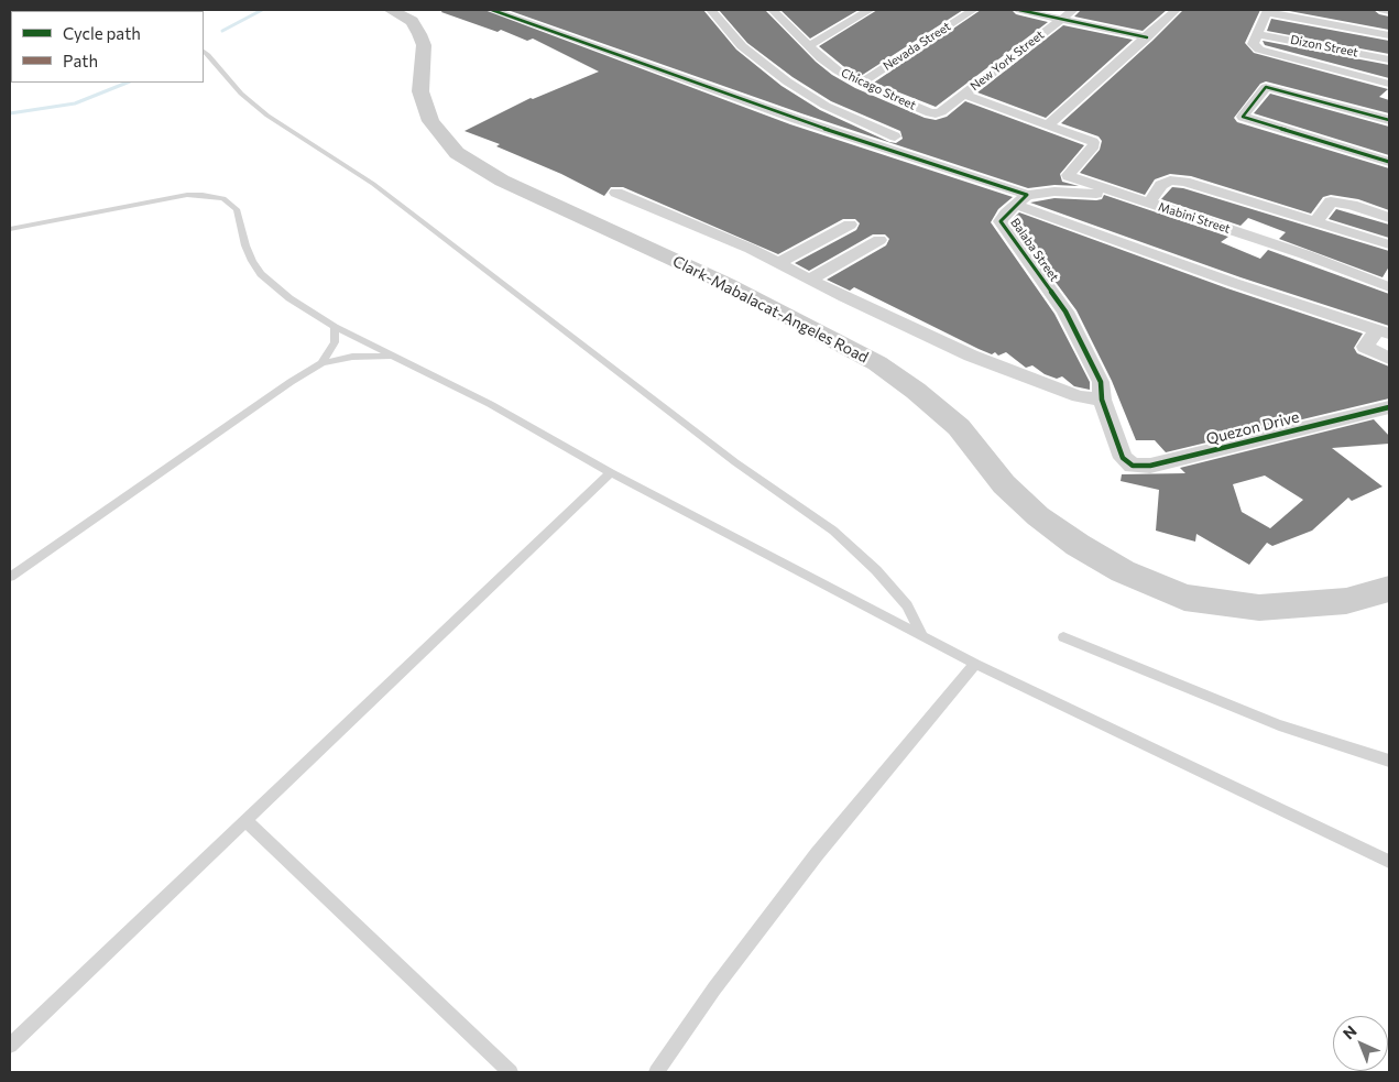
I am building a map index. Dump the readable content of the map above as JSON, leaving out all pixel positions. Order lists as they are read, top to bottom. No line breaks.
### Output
{"streets":{"main road":["Clark-Mabalacat-Angeles Road"],"street":["Nevada Street","Dizon Street","New York Street","Chicago Street","Mabini Street","Balaba Street","Quezon Drive"]},"crossings":[["Nevada Street","Chicago Street"],["New York Street","Chicago Street"],["Balaba Street","Quezon Drive"]],"legend":["Cycle path","Path"],"north":"top left"}
